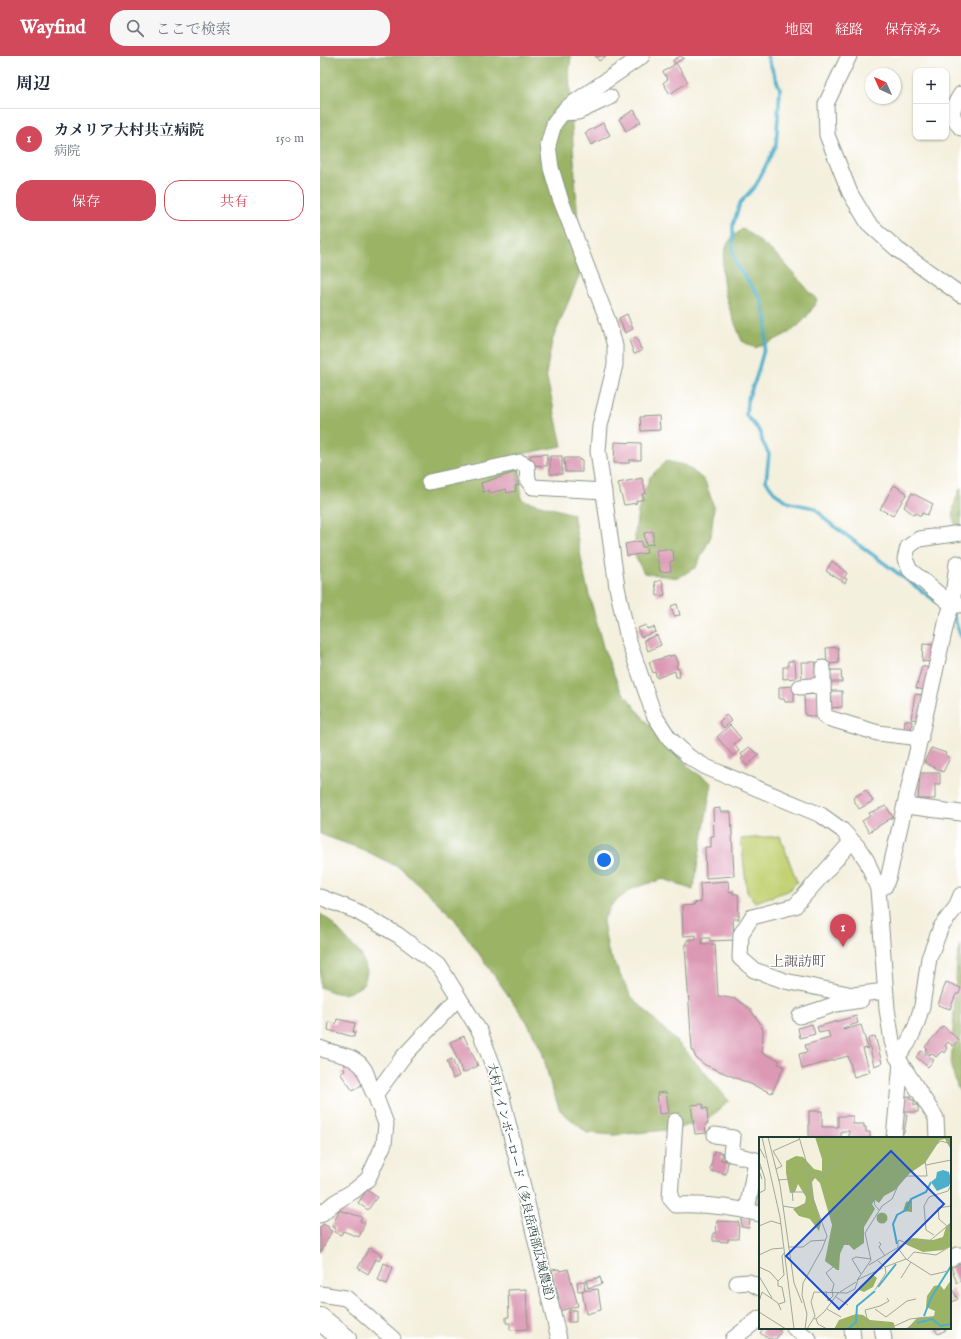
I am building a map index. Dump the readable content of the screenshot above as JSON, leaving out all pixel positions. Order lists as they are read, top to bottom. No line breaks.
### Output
{"streets":{"street":["大村レインボーロード（多良岳西部広域農道）"]},"districts":["上諏訪町"],"north":"top left","page":{"header":"Wayfind","search":"ここで検索","nav":["地図","経路","保存済み"],"heading":"周辺","map_buttons":["+","−"],"list":[{"mark":"1","name":"カメリア大村共立病院","note":"病院","value":"150 m"}],"buttons":["保存","共有"],"pins":"1"}}
